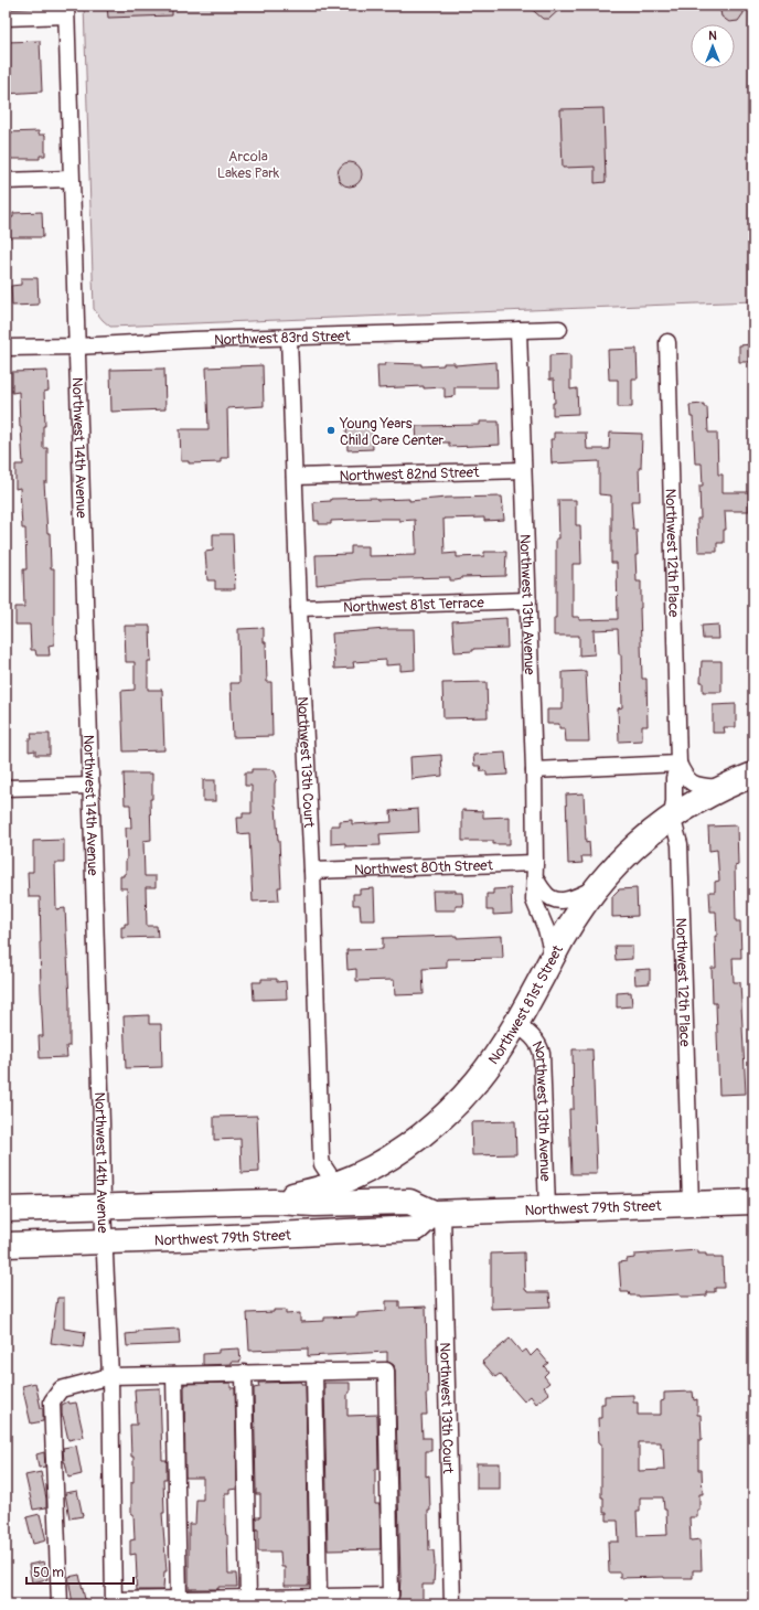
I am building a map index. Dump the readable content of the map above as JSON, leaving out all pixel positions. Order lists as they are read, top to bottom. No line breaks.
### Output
{"streets":{"main road":["Northwest 81st Street","Northwest 79th Street"],"street":["Northwest 83rd Street","Northwest 14th Avenue","Northwest 82nd Street","Northwest 12th Place","Northwest 81st Terrace","Northwest 13th Avenue","Northwest 13th Court","Northwest 80th Street"]},"crossings":[["Northwest 83rd Street","Northwest 14th Avenue"],["Northwest 83rd Street","Northwest 13th Avenue"],["Northwest 83rd Street","Northwest 13th Court"],["Northwest 14th Avenue","Northwest 79th Street"],["Northwest 82nd Street","Northwest 13th Avenue"],["Northwest 82nd Street","Northwest 13th Court"],["Northwest 12th Place","Northwest 81st Street"],["Northwest 12th Place","Northwest 79th Street"],["Northwest 81st Terrace","Northwest 13th Avenue"],["Northwest 81st Terrace","Northwest 13th Court"],["Northwest 13th Avenue","Northwest 80th Street"],["Northwest 13th Avenue","Northwest 81st Street"],["Northwest 13th Avenue","Northwest 79th Street"],["Northwest 13th Court","Northwest 80th Street"],["Northwest 13th Court","Northwest 81st Street"],["Northwest 13th Court","Northwest 79th Street"],["Northwest 81st Street","Northwest 79th Street"]],"parks":["Arcola Lakes Park"],"places":["Young Years Child Care Center"],"scale_bar":"50 m","north":"top"}
